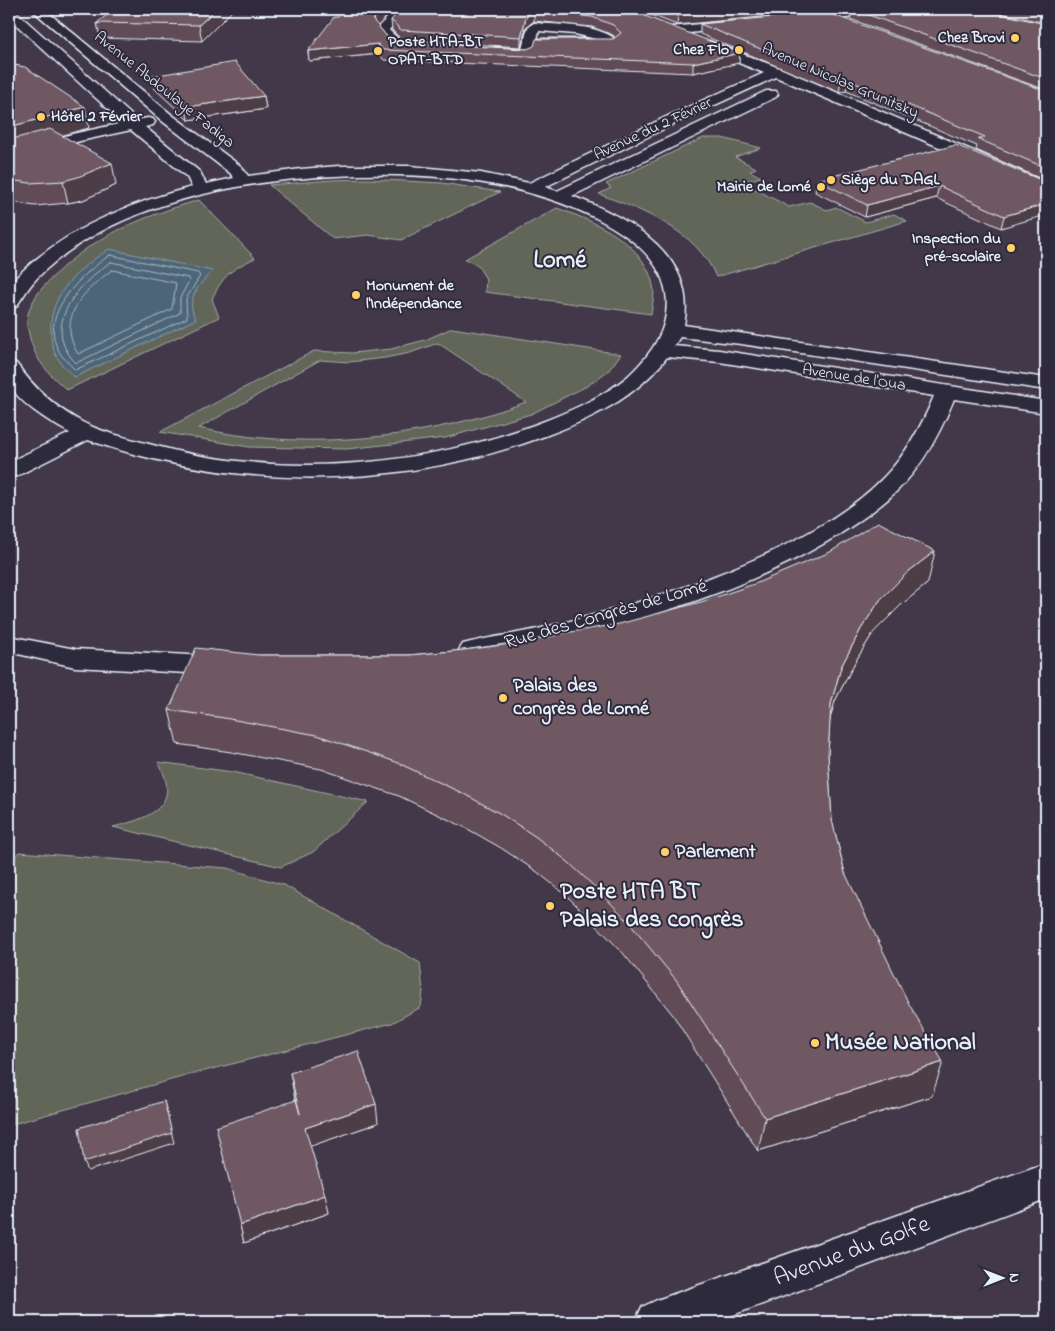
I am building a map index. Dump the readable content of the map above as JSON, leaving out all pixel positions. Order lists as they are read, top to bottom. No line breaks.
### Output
{"streets":{"street":["Avenue Nicolas Grunitsky","Avenue Abdoulaye Fadiga","Avenue du 2 Février","Avenue de l'Oua","Rue des Congrès de Lomé","Avenue du Golfe"]},"crossings":[["Avenue Nicolas Grunitsky","Avenue du 2 Février"],["Avenue de l'Oua","Rue des Congrès de Lomé"]],"districts":["Lomé"],"places":["Chez Brovi","Chez Flo","Poste HTA-BT OPAT-BTD","Hôtel 2 Février","Siège du DAGL","Mairie de Lomé","Inspection du pré-scolaire","Monument de l'Indépendance","Palais des congrès de Lomé","Parlement","Poste HTA BT Palais des congrès","Musée National"],"north":"right"}
